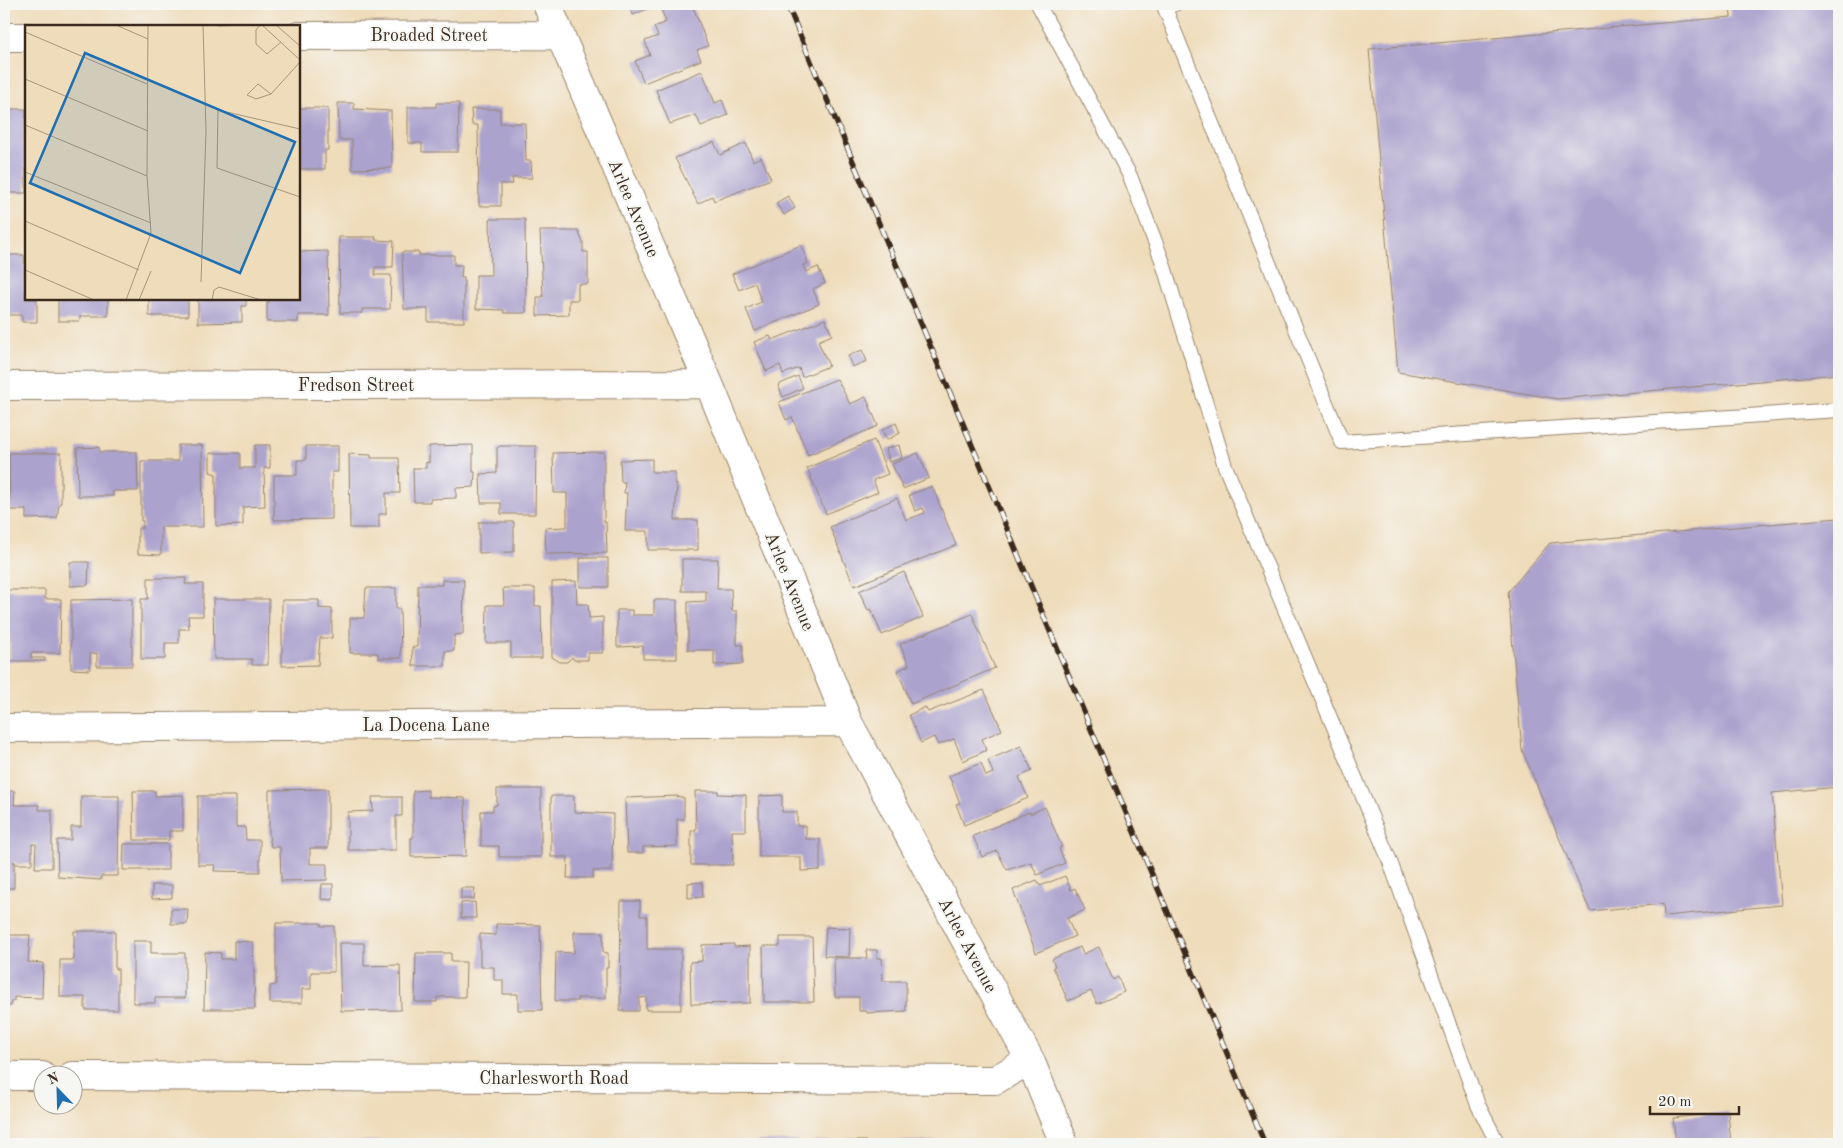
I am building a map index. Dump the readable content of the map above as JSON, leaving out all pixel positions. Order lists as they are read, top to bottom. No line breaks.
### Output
{"streets":{"street":["Broaded Street","Arlee Avenue","Fredson Street","La Docena Lane","Charlesworth Road"]},"crossings":[["Broaded Street","Arlee Avenue"],["Arlee Avenue","Fredson Street"],["Arlee Avenue","La Docena Lane"],["Arlee Avenue","Charlesworth Road"]],"scale_bar":"20 m","north":"top left"}
